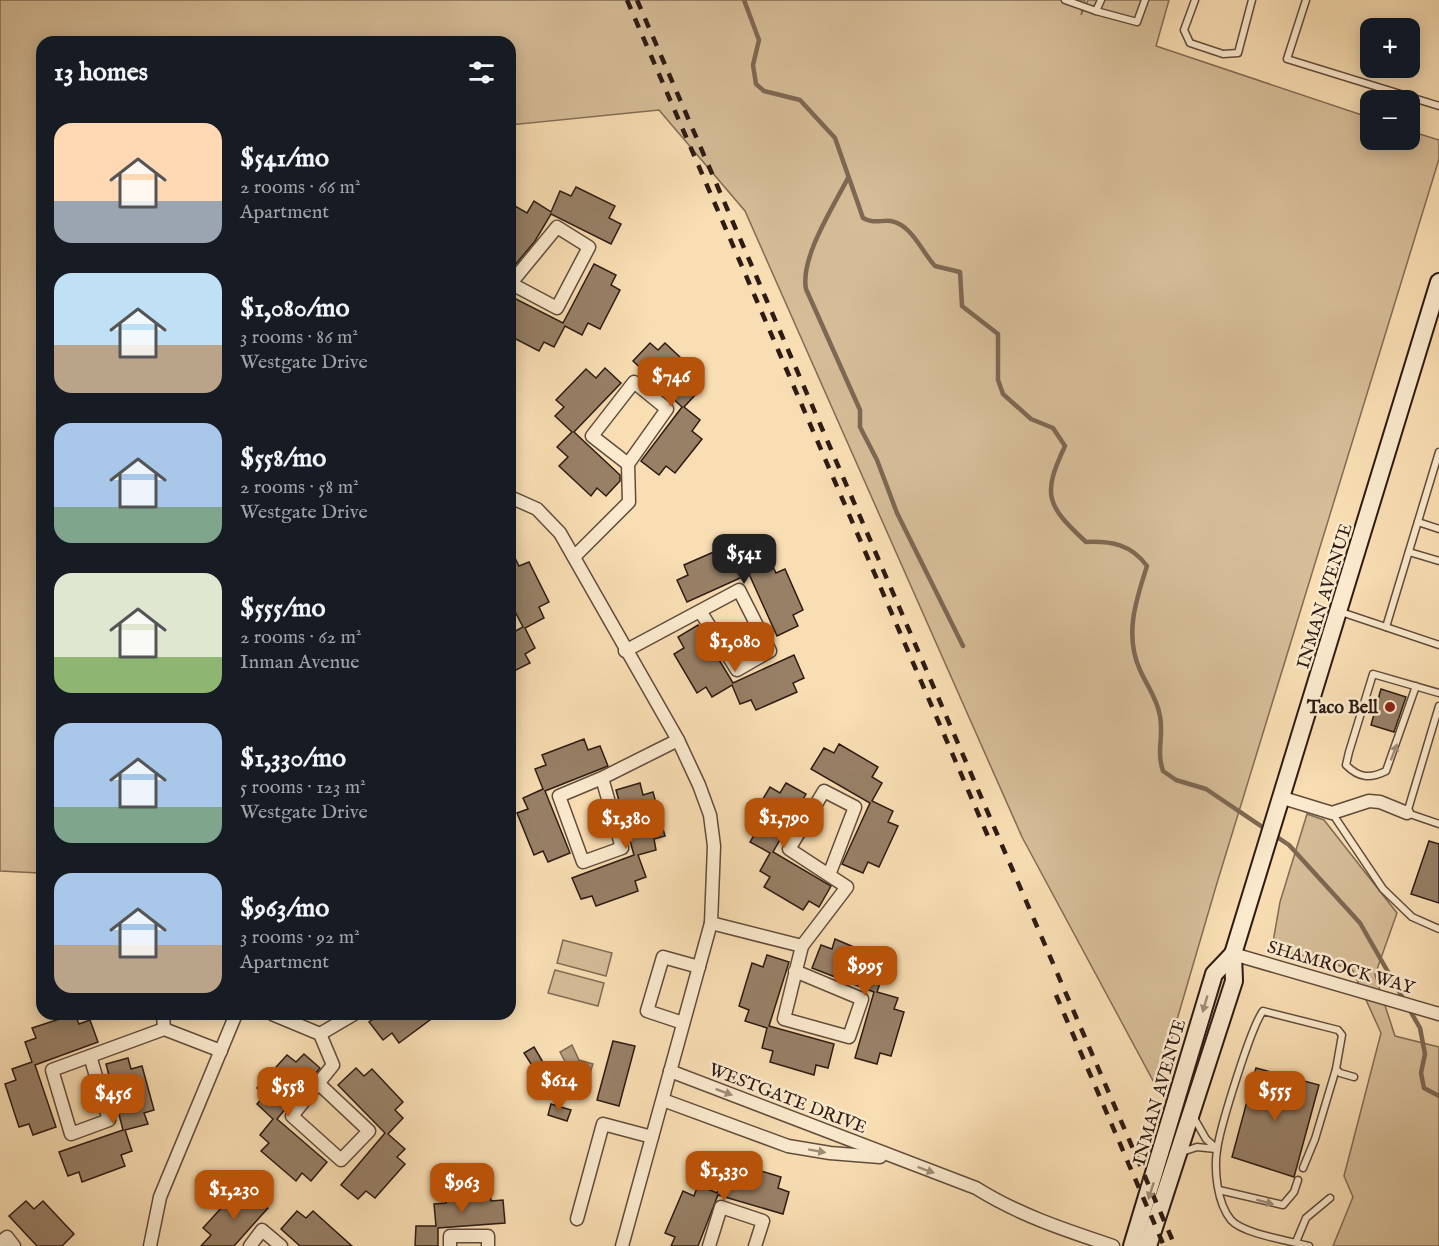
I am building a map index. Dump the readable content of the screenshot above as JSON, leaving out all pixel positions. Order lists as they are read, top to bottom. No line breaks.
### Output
{"streets":{"main road":["INMAN AVENUE"],"street":["SHAMROCK WAY","WESTGATE DRIVE"]},"crossings":[["INMAN AVENUE","SHAMROCK WAY"]],"one_way":["WESTGATE DRIVE"],"places":["Taco Bell"],"page":{"map_buttons":["+","−"],"heading":"13 homes","list":[{"name":"$541/mo","note":"2 rooms · 66 m² · Apartment"},{"name":"$1,080/mo","note":"3 rooms · 86 m² · Westgate Drive"},{"name":"$558/mo","note":"2 rooms · 58 m² · Westgate Drive"},{"name":"$555/mo","note":"2 rooms · 62 m² · Inman Avenue"},{"name":"$1,330/mo","note":"5 rooms · 123 m² · Westgate Drive"},{"name":"$963/mo","note":"3 rooms · 92 m² · Apartment"}],"price":["$746","$541","$1,080","$1,790","$1,380","$995","$614","$558","$555","$456","$1,330","$963","$1,230"]}}
